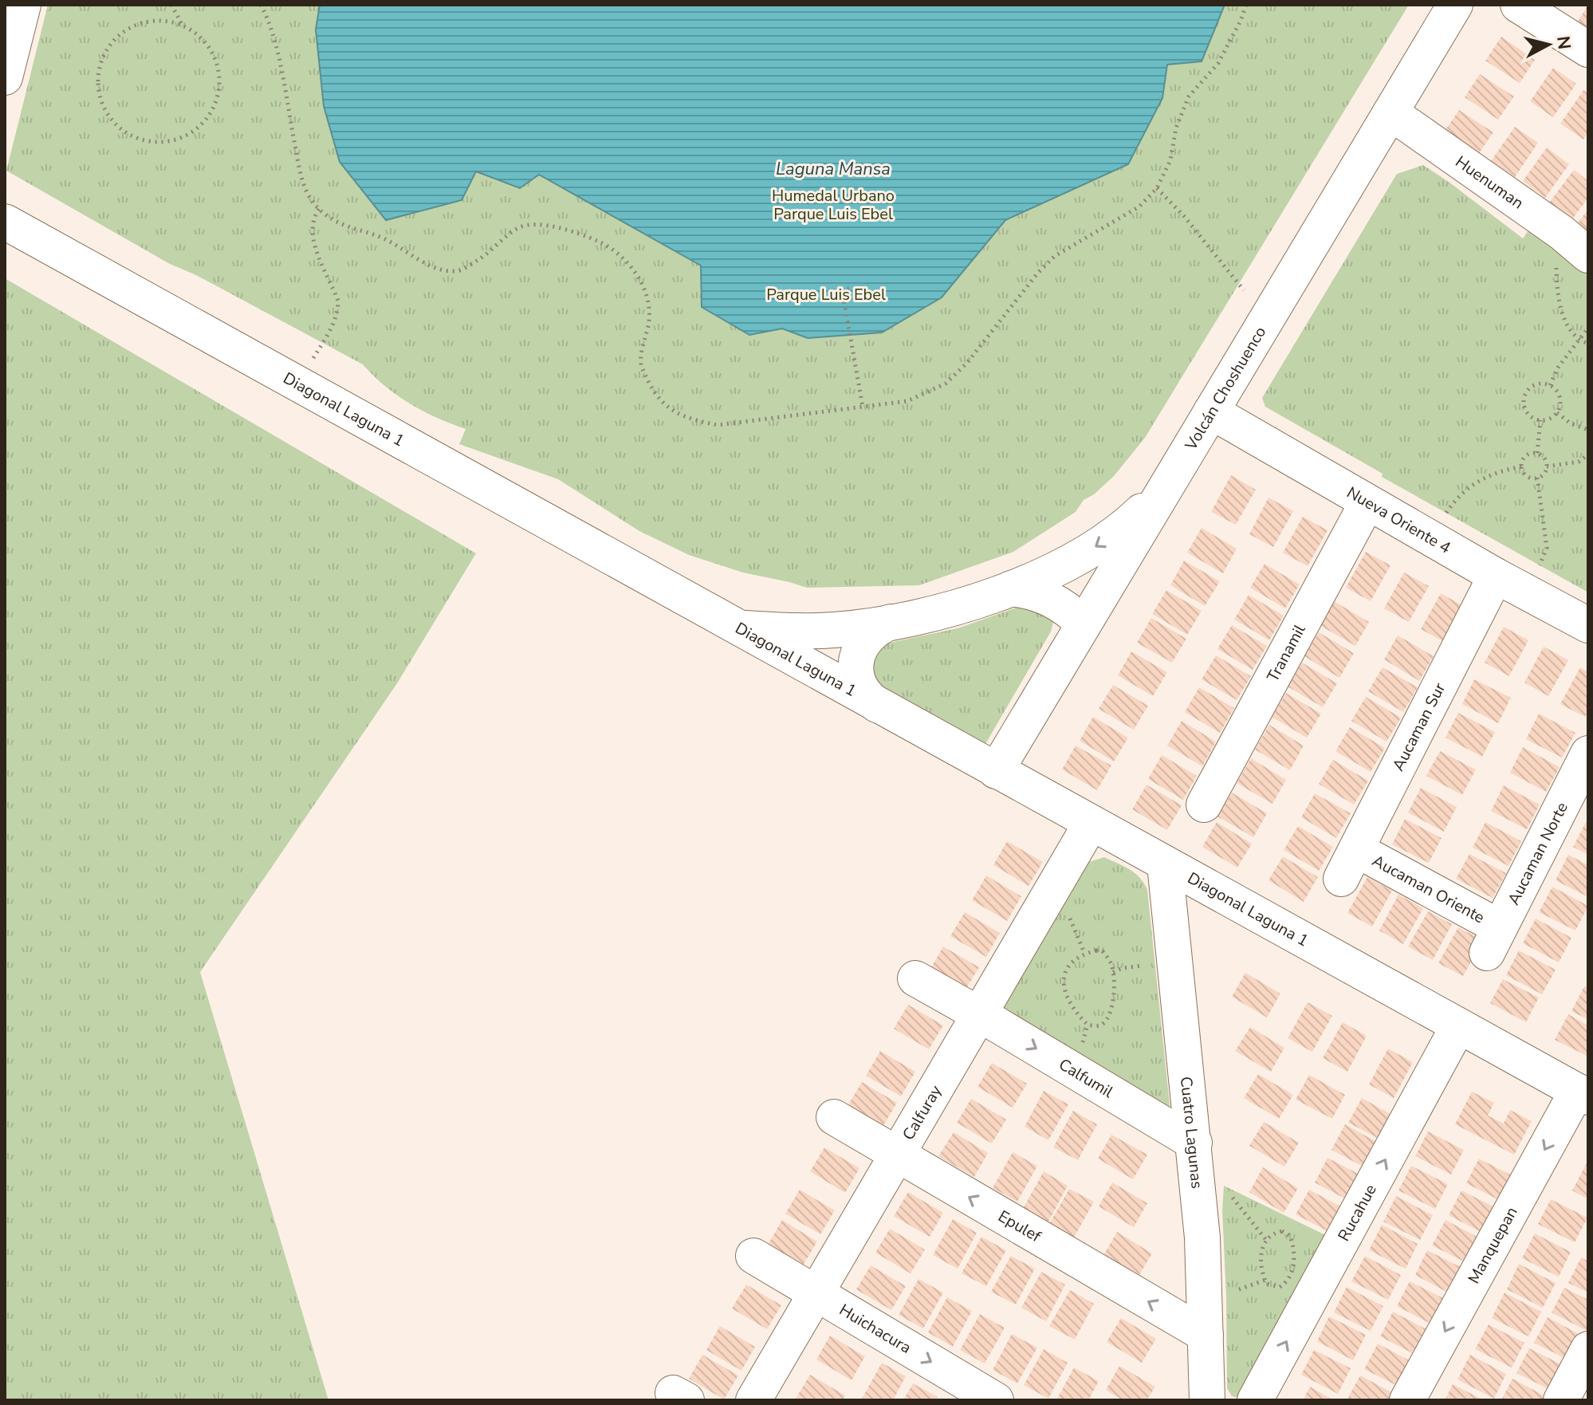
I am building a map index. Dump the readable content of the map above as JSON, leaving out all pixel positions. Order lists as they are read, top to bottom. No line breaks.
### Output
{"streets":{"street":["Huenuman","Volcán Choshuenco","Diagonal Laguna 1","Nueva Oriente 4","Tranamil","Aucaman Sur","Aucaman Norte","Aucaman Oriente","Calfumil","Calfuray","Cuatro Lagunas","Rucahue","Epulef","Manquepan","Huichacura"]},"crossings":[["Huenuman","Volcán Choshuenco"],["Volcán Choshuenco","Diagonal Laguna 1"],["Volcán Choshuenco","Nueva Oriente 4"],["Diagonal Laguna 1","Calfuray"],["Diagonal Laguna 1","Cuatro Lagunas"],["Diagonal Laguna 1","Rucahue"],["Diagonal Laguna 1","Manquepan"],["Nueva Oriente 4","Tranamil"],["Nueva Oriente 4","Aucaman Sur"],["Aucaman Sur","Aucaman Oriente"],["Aucaman Norte","Aucaman Oriente"],["Calfumil","Calfuray"],["Calfumil","Cuatro Lagunas"],["Calfuray","Epulef"],["Calfuray","Huichacura"],["Cuatro Lagunas","Epulef"]],"one_way":["Calfumil","Rucahue","Epulef","Manquepan","Huichacura"],"water":["Laguna Mansa"],"parks":["Humedal Urbano Parque Luis Ebel","Parque Luis Ebel"],"north":"right"}
